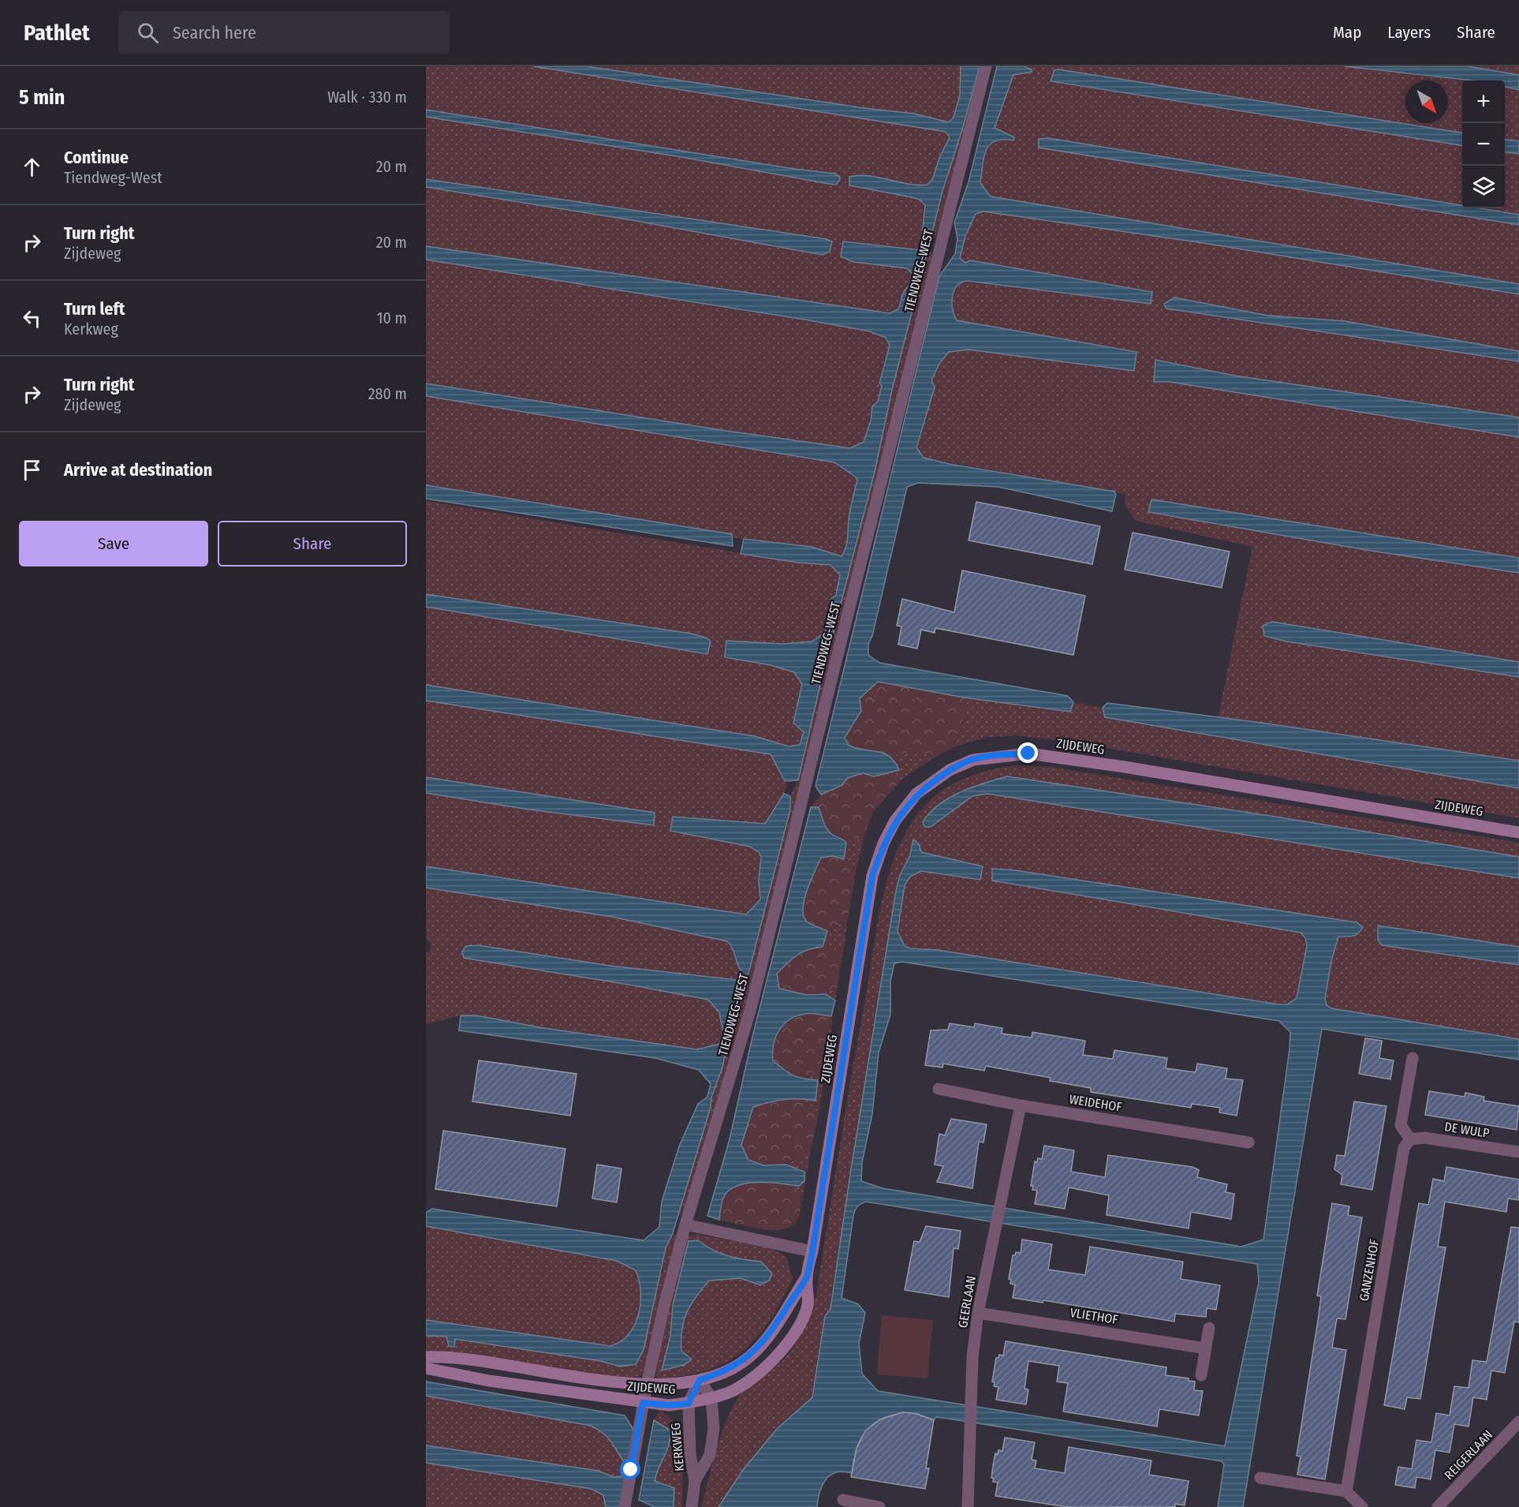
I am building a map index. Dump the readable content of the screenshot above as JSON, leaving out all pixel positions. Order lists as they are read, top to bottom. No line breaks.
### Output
{"streets":{"main road":["ZIJDEWEG"],"street":["TIENDWEG-WEST","WEIDEHOF","DE WULP","GANZENHOF","GEERLAAN","VLIETHOF","KERKWEG","REIGERLAAN"]},"crossings":[["TIENDWEG-WEST","ZIJDEWEG"],["ZIJDEWEG","KERKWEG"],["WEIDEHOF","GEERLAAN"],["DE WULP","GANZENHOF"],["GEERLAAN","VLIETHOF"]],"north":"bottom right","page":{"header":"Pathlet","search":"Search here","nav":["Map","Layers","Share"],"heading":["5 min","Walk · 330 m"],"map_buttons":["+","−"],"list":[["Continue","Tiendweg-West","20 m"],["Turn right","Zijdeweg","20 m"],["Turn left","Kerkweg","10 m"],["Turn right","Zijdeweg","280 m"],"Arrive at destination"],"buttons":["Save","Share"]}}
